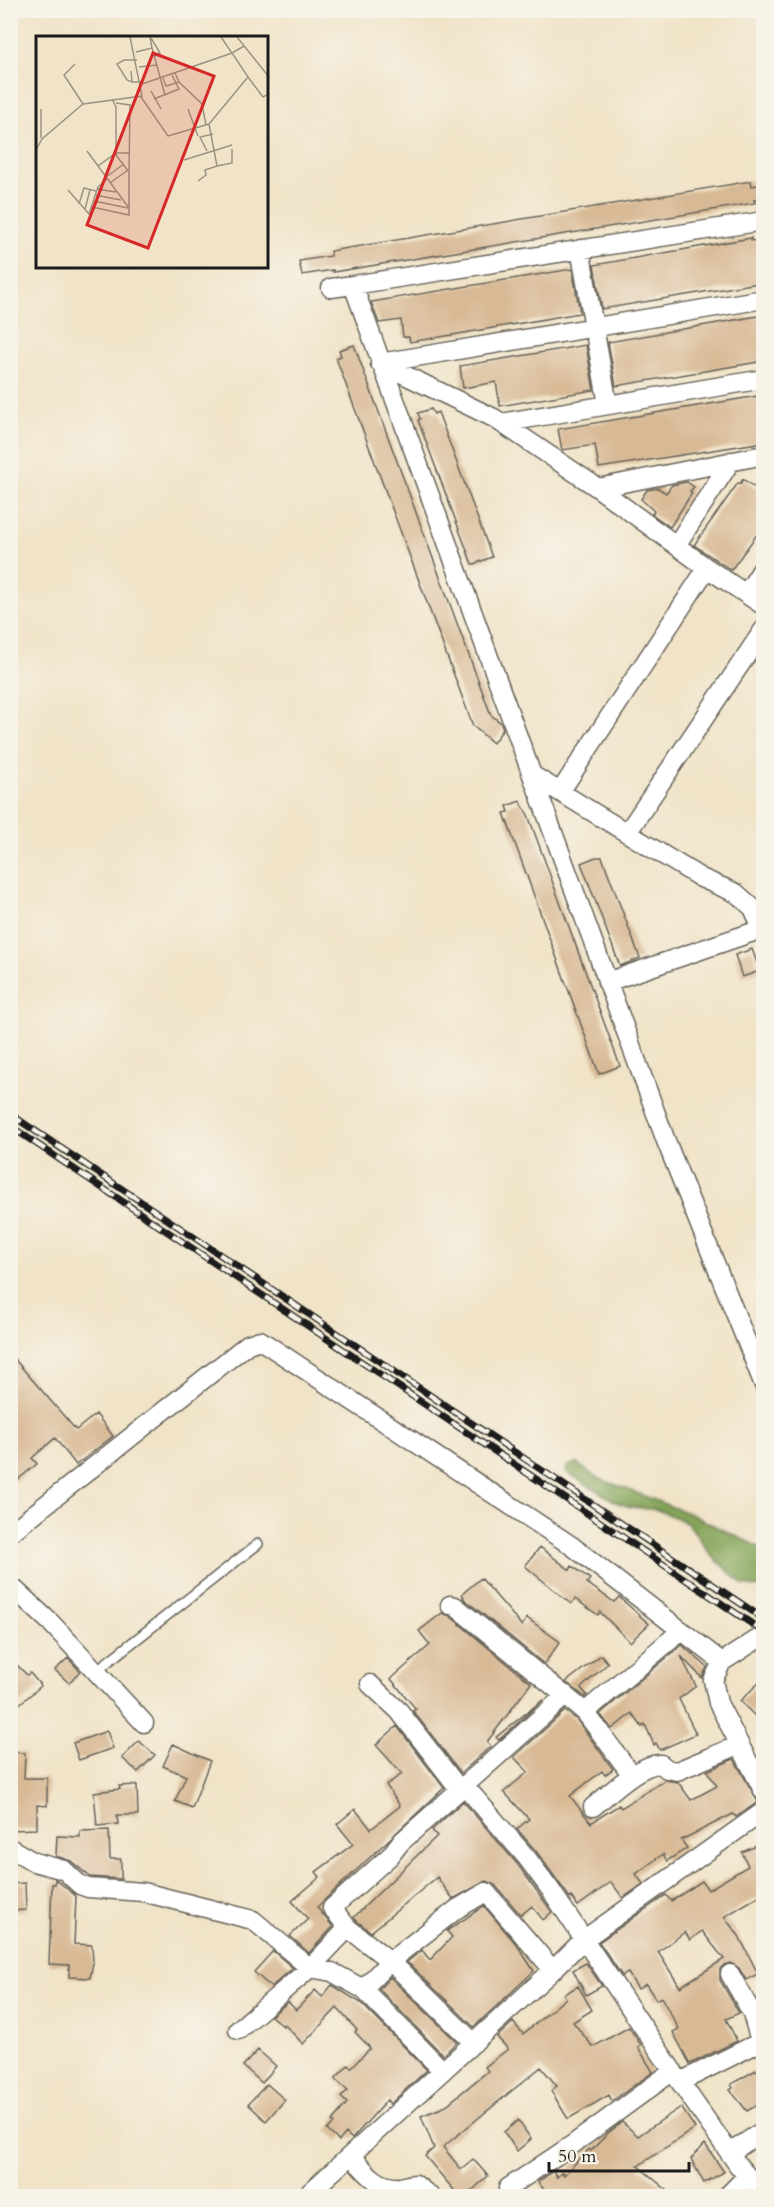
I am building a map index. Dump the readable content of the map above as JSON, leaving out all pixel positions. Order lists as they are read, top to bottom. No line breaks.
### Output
{"scale_bar":"50 m"}
